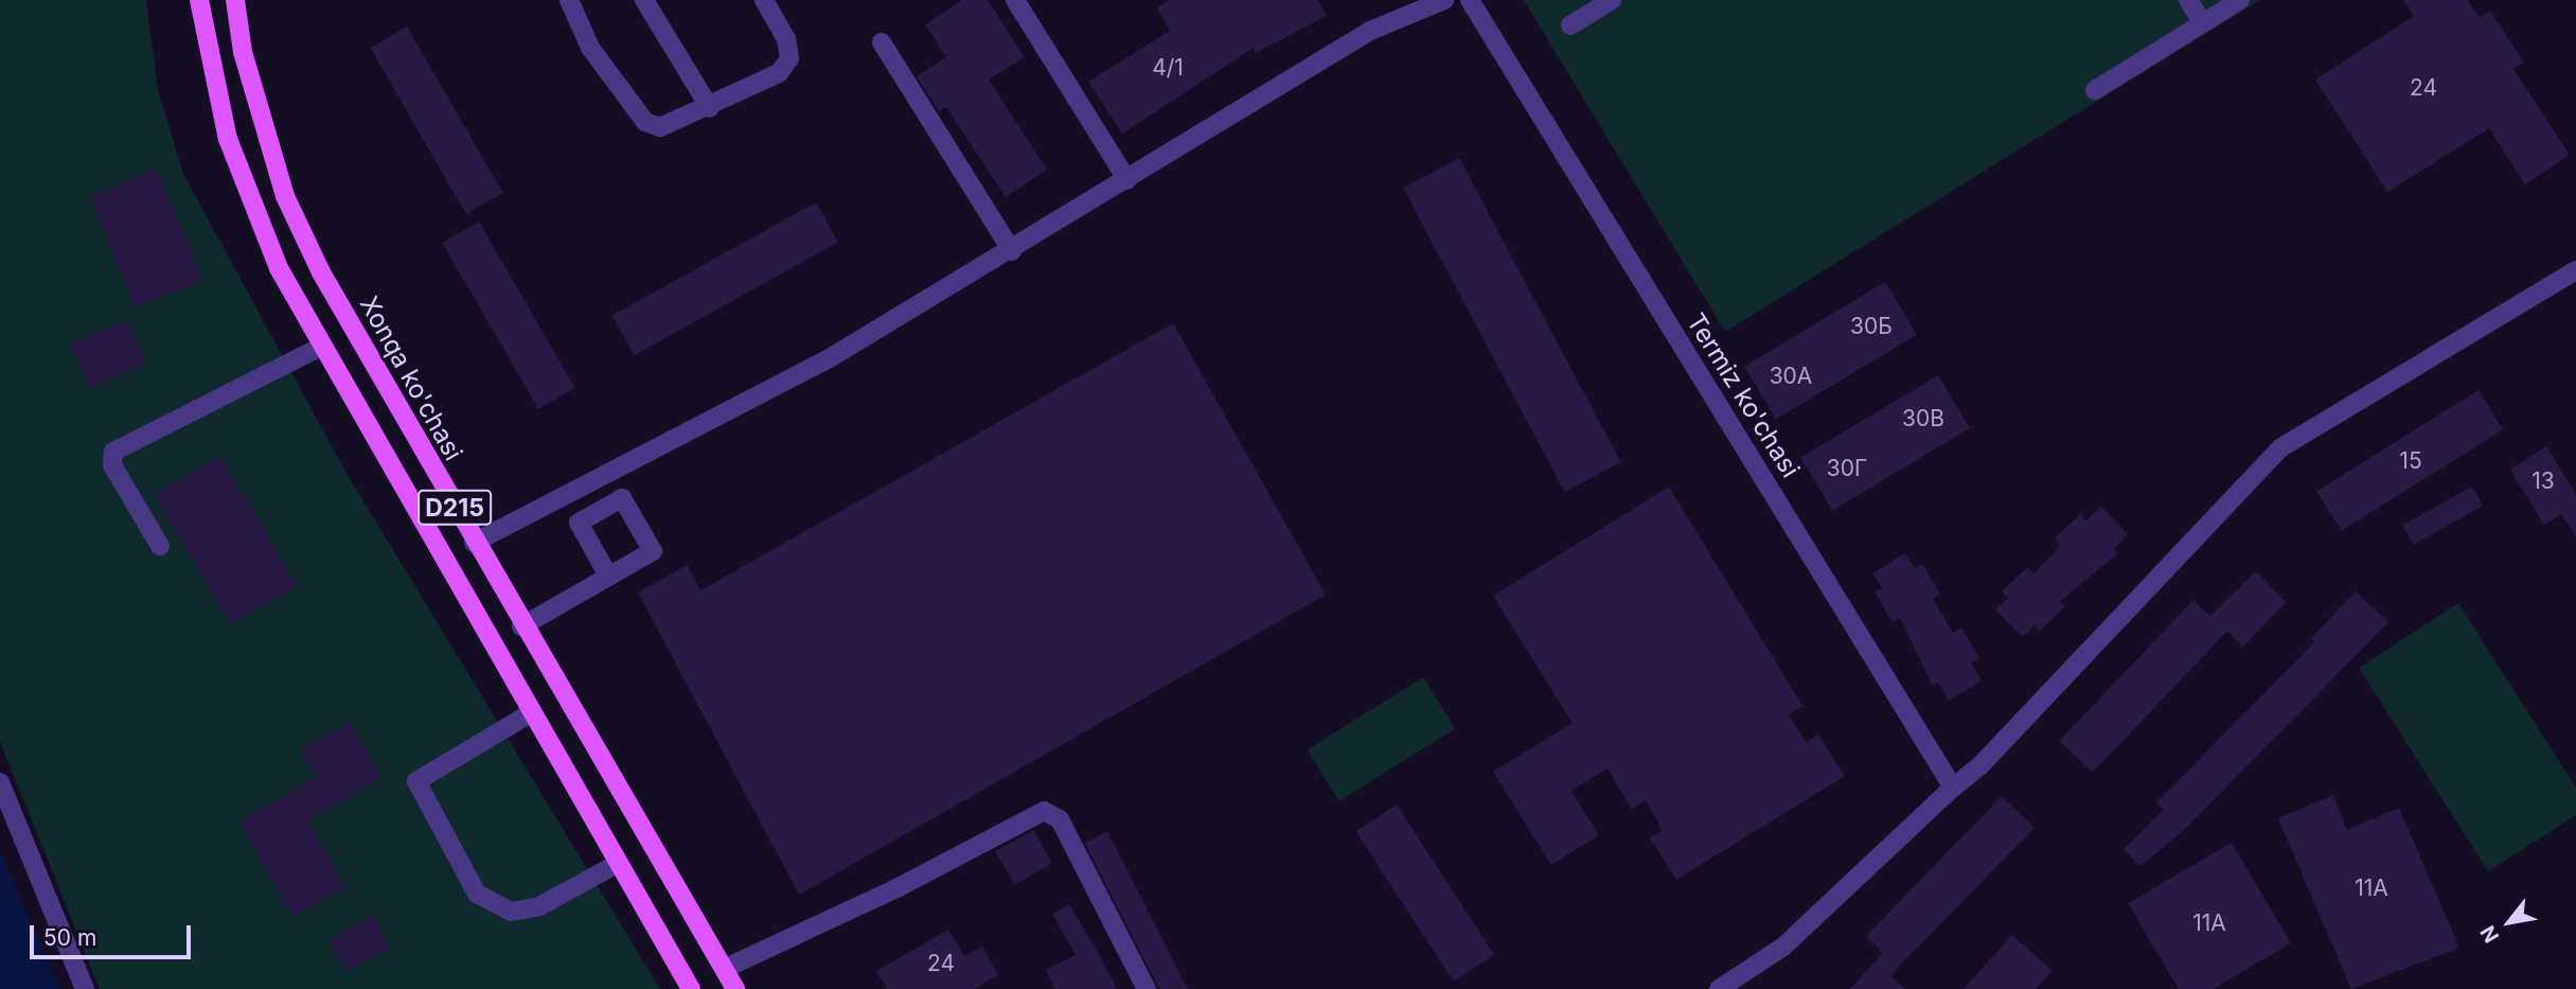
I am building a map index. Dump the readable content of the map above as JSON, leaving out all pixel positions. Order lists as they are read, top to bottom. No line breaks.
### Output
{"streets":{"main road":["Xonqa ko'chasi","D215"],"street":["Termiz ko'chasi"]},"house_numbers":["4/1","24","30Б","30А","30В","15","30Г","13","11А","11А","24"],"scale_bar":"50 m","north":"bottom left"}
